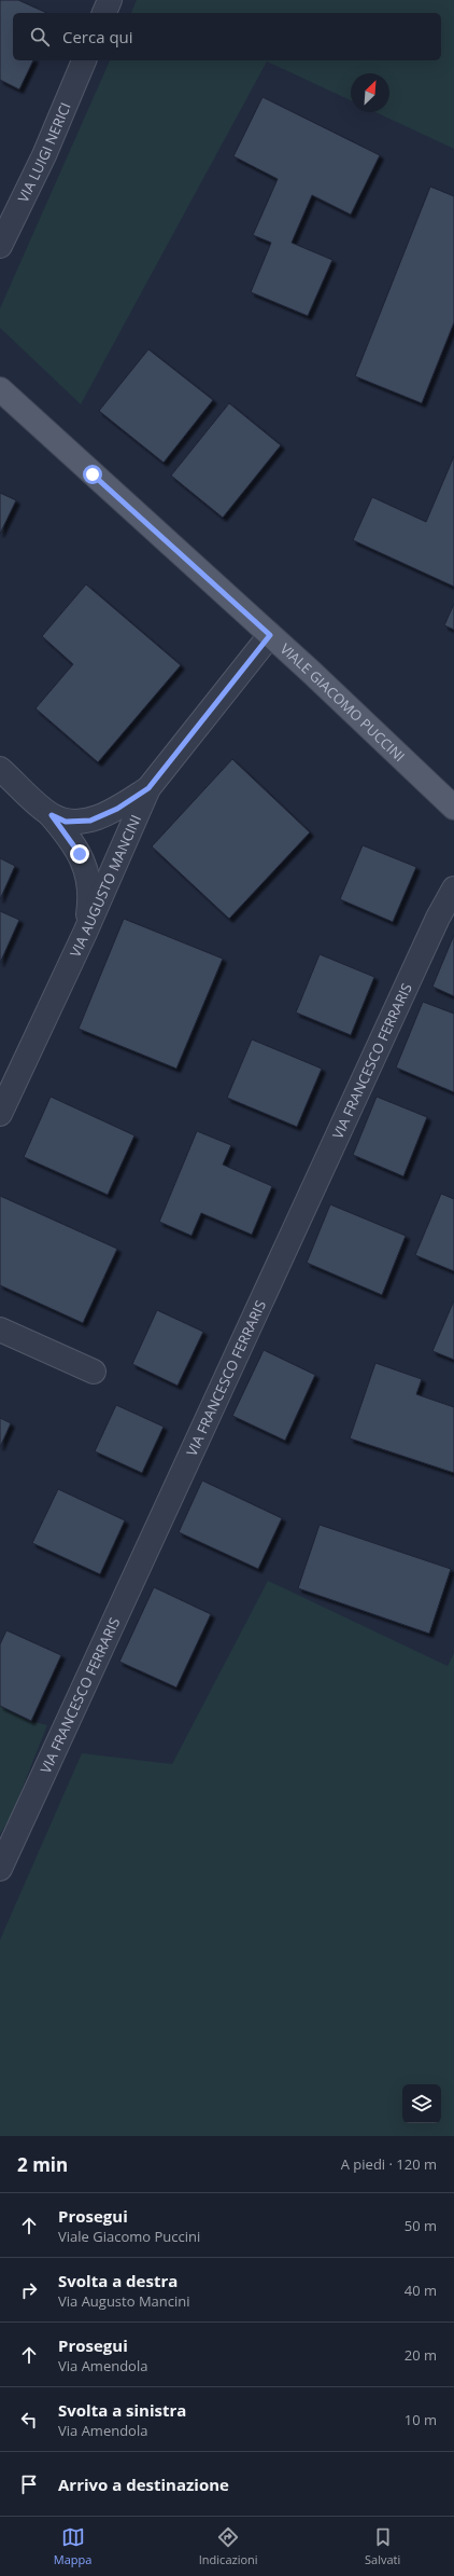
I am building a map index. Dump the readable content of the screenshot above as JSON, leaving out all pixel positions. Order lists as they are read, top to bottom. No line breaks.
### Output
{"streets":{"main road":["VIALE GIACOMO PUCCINI"],"street":["VIA LUIGI NERICI","VIA AUGUSTO MANCINI","VIA FRANCESCO FERRARIS"]},"crossings":[["VIALE GIACOMO PUCCINI","VIA AUGUSTO MANCINI"]],"north":"top right","page":{"search":"Cerca qui","heading":["2 min","A piedi · 120 m"],"list":[["Prosegui","Viale Giacomo Puccini","50 m"],["Svolta a destra","Via Augusto Mancini","40 m"],["Prosegui","Via Amendola","20 m"],["Svolta a sinistra","Via Amendola","10 m"],"Arrivo a destinazione"],"nav":["Mappa","Indicazioni","Salvati"]}}
